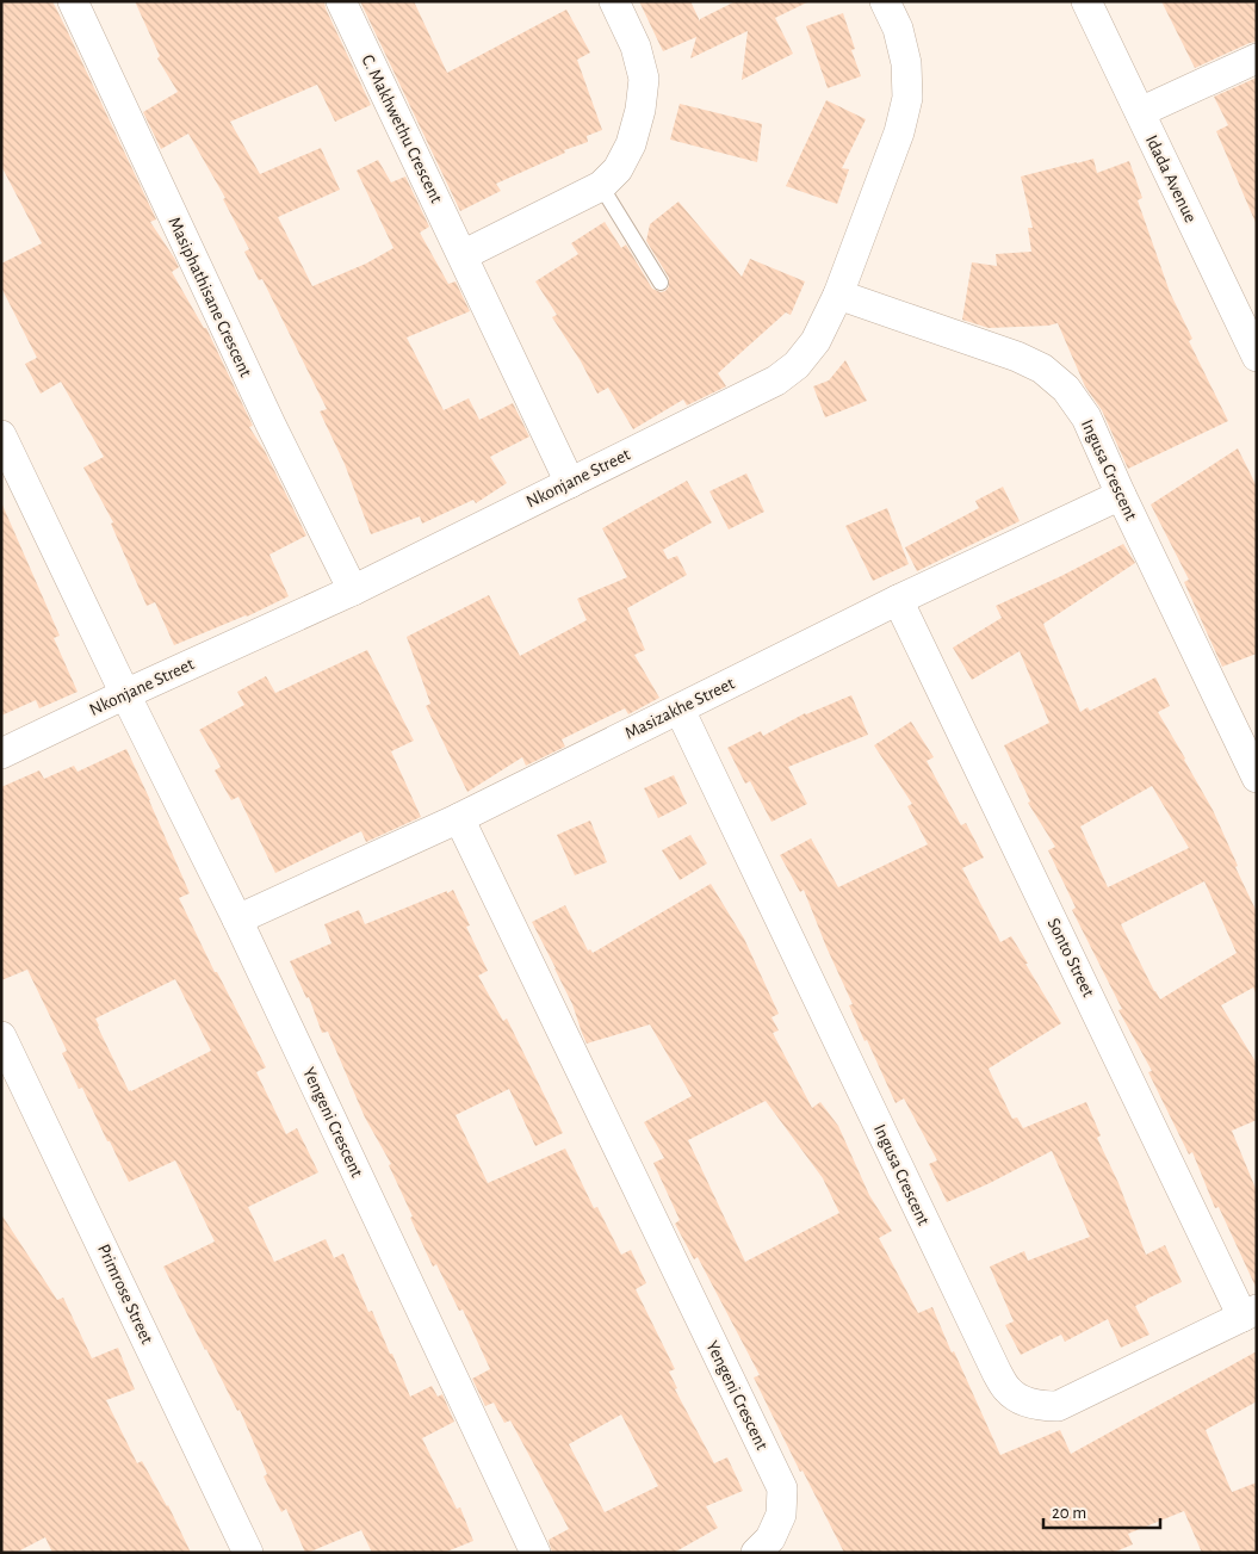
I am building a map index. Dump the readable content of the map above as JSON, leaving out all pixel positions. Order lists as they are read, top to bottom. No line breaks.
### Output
{"streets":{"street":["C. Makhwethu Crescent","Idada Avenue","Masiphathisane Crescent","Ingusa Crescent","Nkonjane Street","Masizakhe Street","Sonto Street","Yengeni Crescent","Primrose Street"]},"crossings":[["C. Makhwethu Crescent","Nkonjane Street"],["Masiphathisane Crescent","Nkonjane Street"],["Ingusa Crescent","Nkonjane Street"],["Ingusa Crescent","Masizakhe Street"],["Ingusa Crescent","Sonto Street"],["Nkonjane Street","Yengeni Crescent"],["Masizakhe Street","Sonto Street"],["Masizakhe Street","Yengeni Crescent"]],"scale_bar":"20 m"}
